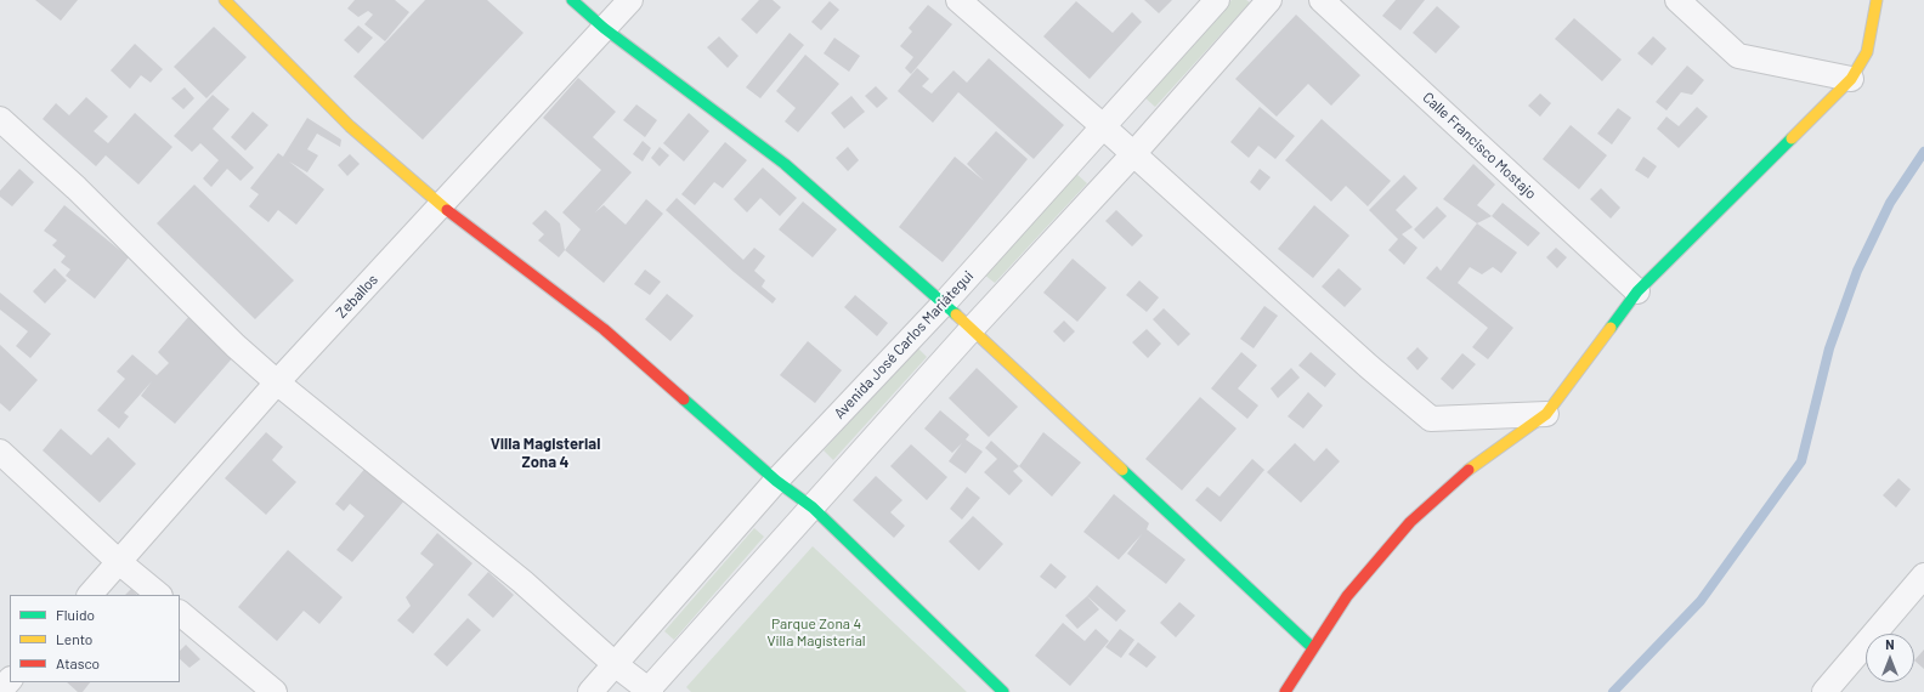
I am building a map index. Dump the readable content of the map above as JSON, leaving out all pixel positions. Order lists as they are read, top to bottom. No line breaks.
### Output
{"streets":{"street":["Calle Francisco Mostajo","Zeballos","Avenida José Carlos Mariátegui"]},"districts":["Villa Magisterial Zona 4"],"parks":["Parque Zona 4 Villa Magisterial"],"legend":["Fluido","Lento","Atasco"],"north":"top"}
